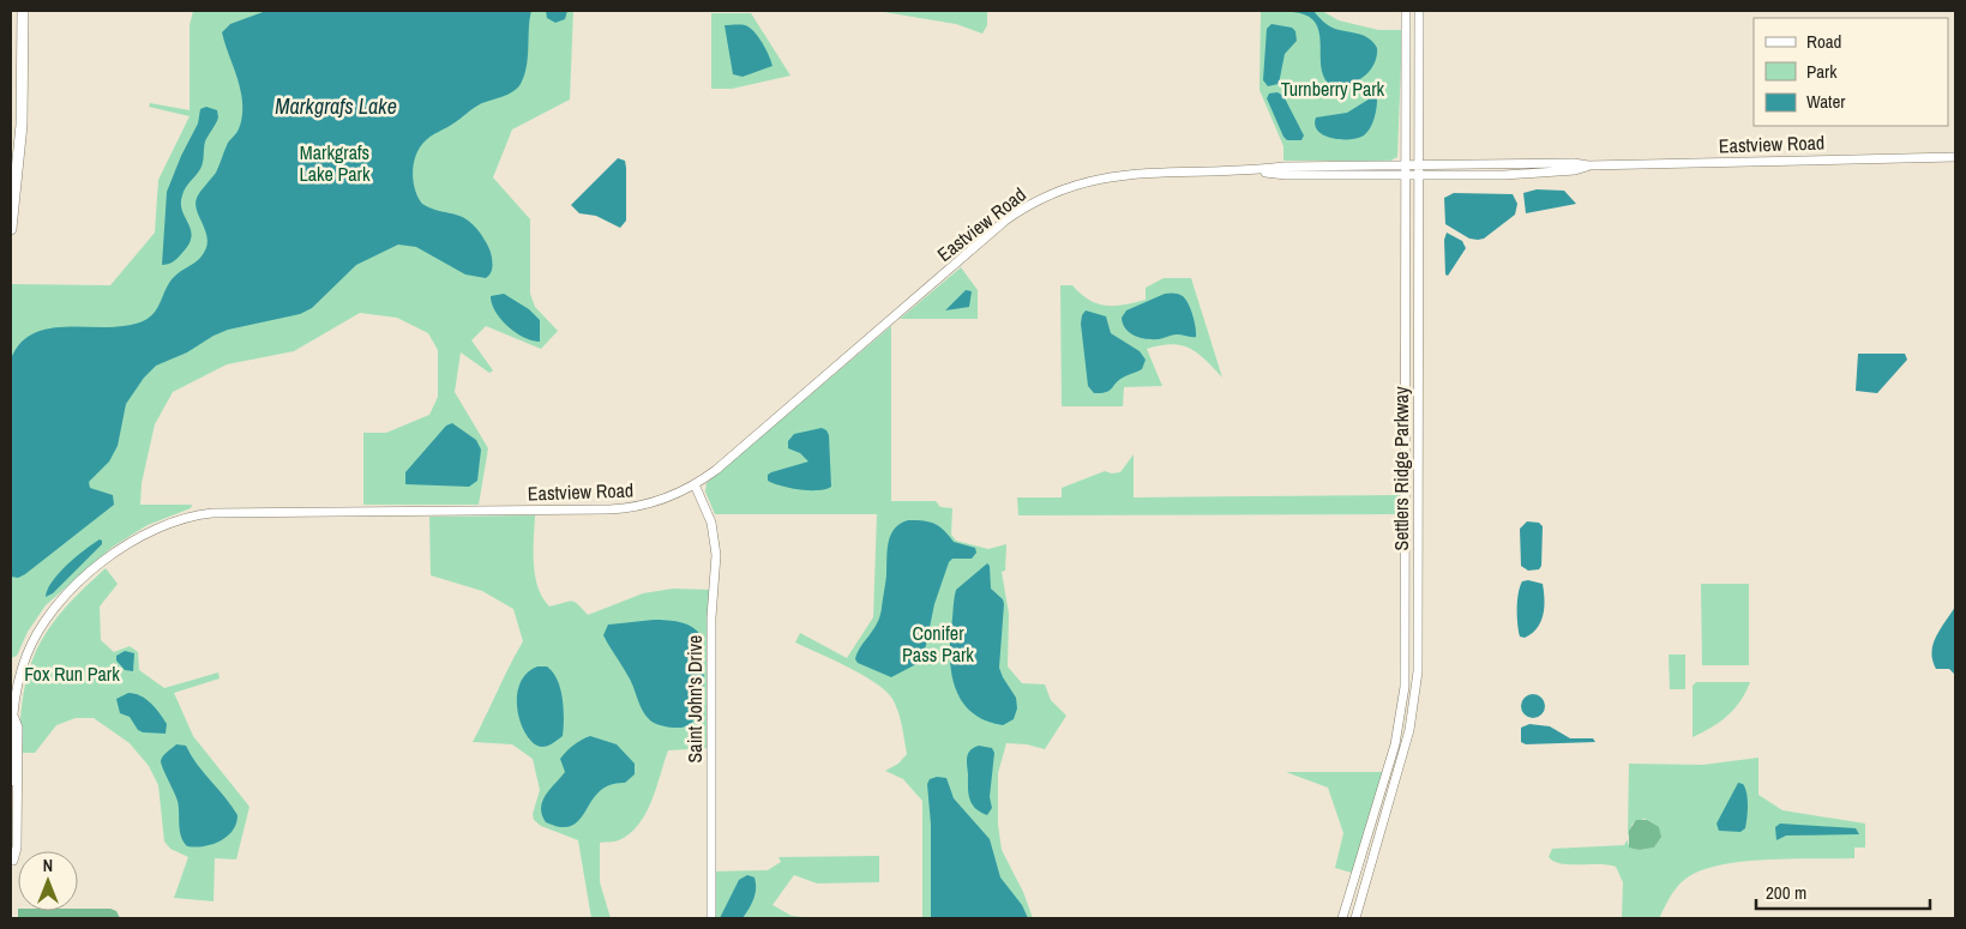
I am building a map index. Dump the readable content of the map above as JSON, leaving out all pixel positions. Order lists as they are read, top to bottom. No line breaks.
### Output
{"streets":{"street":["Eastview Road","Settlers Ridge Parkway","Saint John's Drive"]},"crossings":[["Eastview Road","Settlers Ridge Parkway"],["Eastview Road","Saint John's Drive"]],"water":["Markgrafs Lake"],"parks":["Turnberry Park","Markgrafs Lake Park","Conifer Pass Park","Fox Run Park"],"legend":["Road","Park","Water"],"scale_bar":"200 m","north":"top"}
